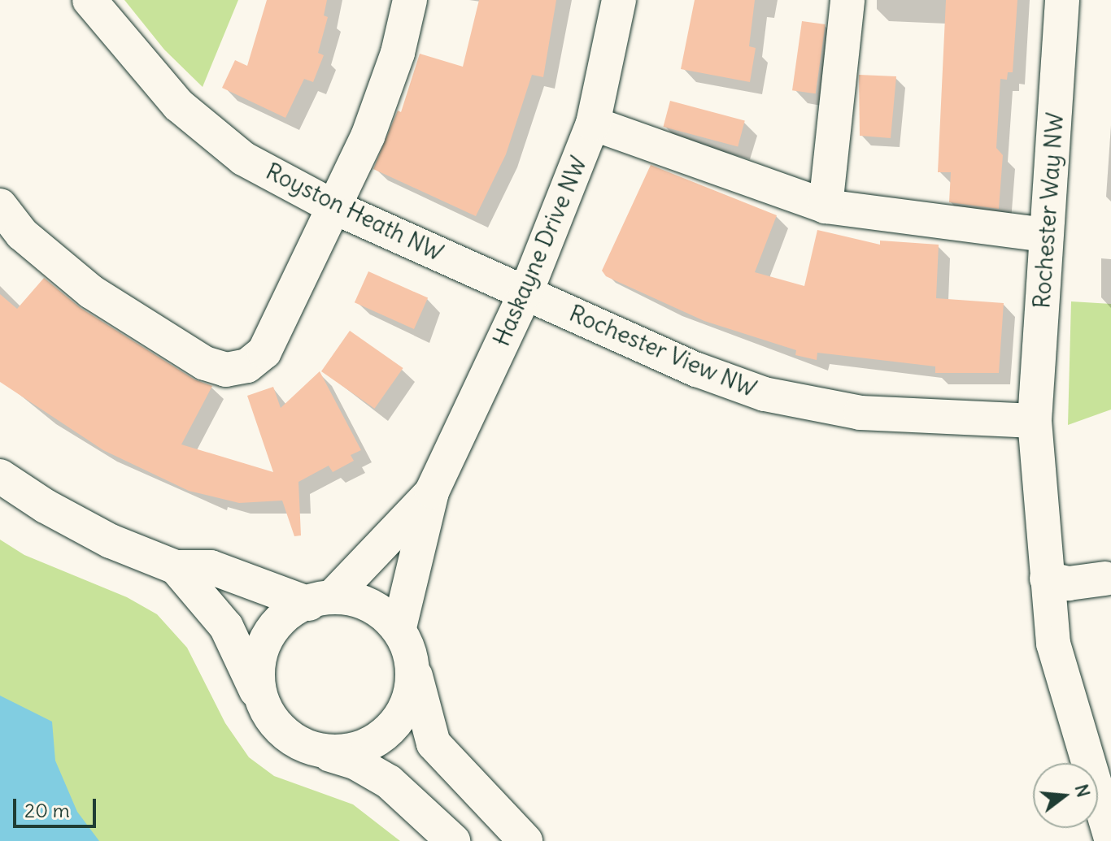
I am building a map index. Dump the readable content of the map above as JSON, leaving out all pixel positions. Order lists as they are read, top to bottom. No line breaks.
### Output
{"streets":{"street":["Rochester Way NW","Royston Heath NW","Haskayne Drive NW","Rochester View NW"]},"crossings":[["Rochester Way NW","Rochester View NW"],["Royston Heath NW","Haskayne Drive NW"],["Royston Heath NW","Rochester View NW"],["Haskayne Drive NW","Rochester View NW"]],"scale_bar":"20 m","north":"right"}
